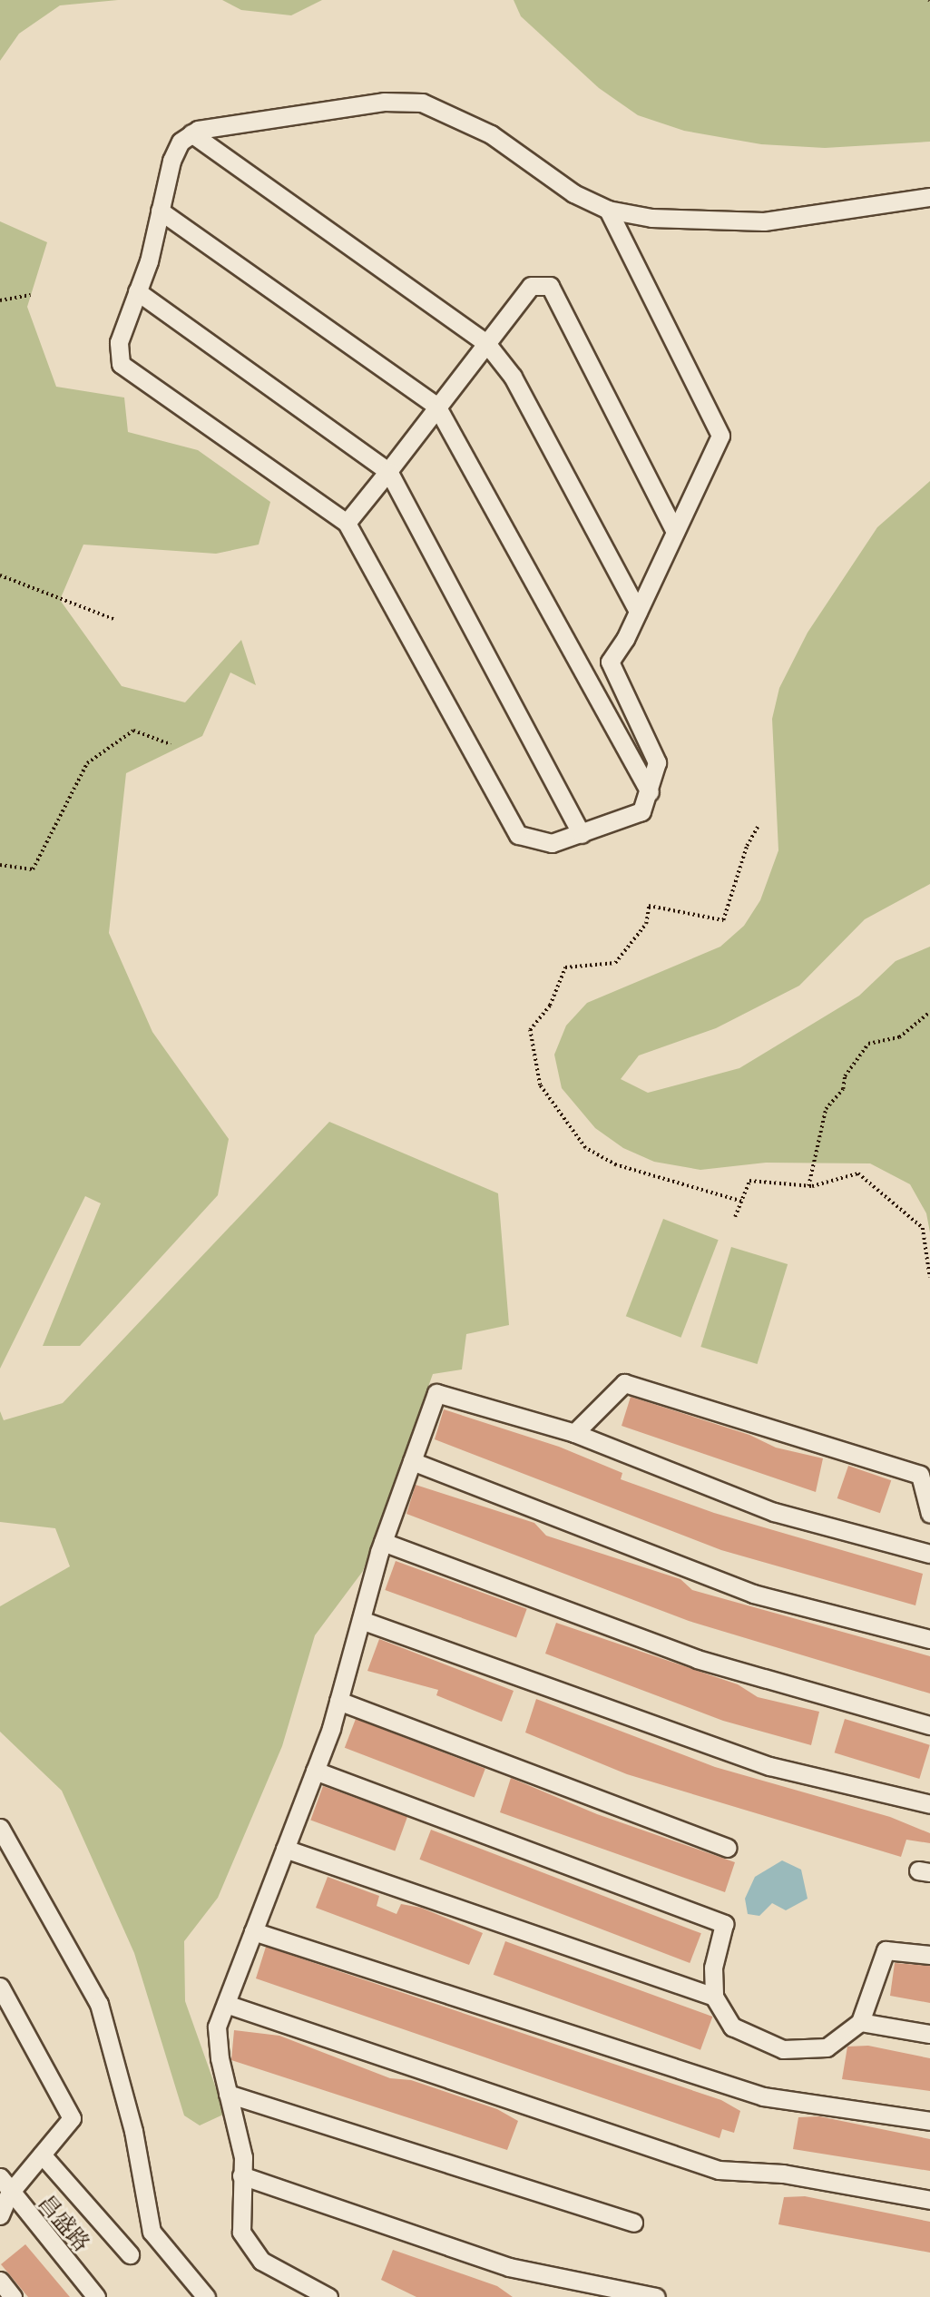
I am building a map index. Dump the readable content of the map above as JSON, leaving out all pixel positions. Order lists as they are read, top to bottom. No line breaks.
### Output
{"streets":{"street":["昌盛路"]}}
